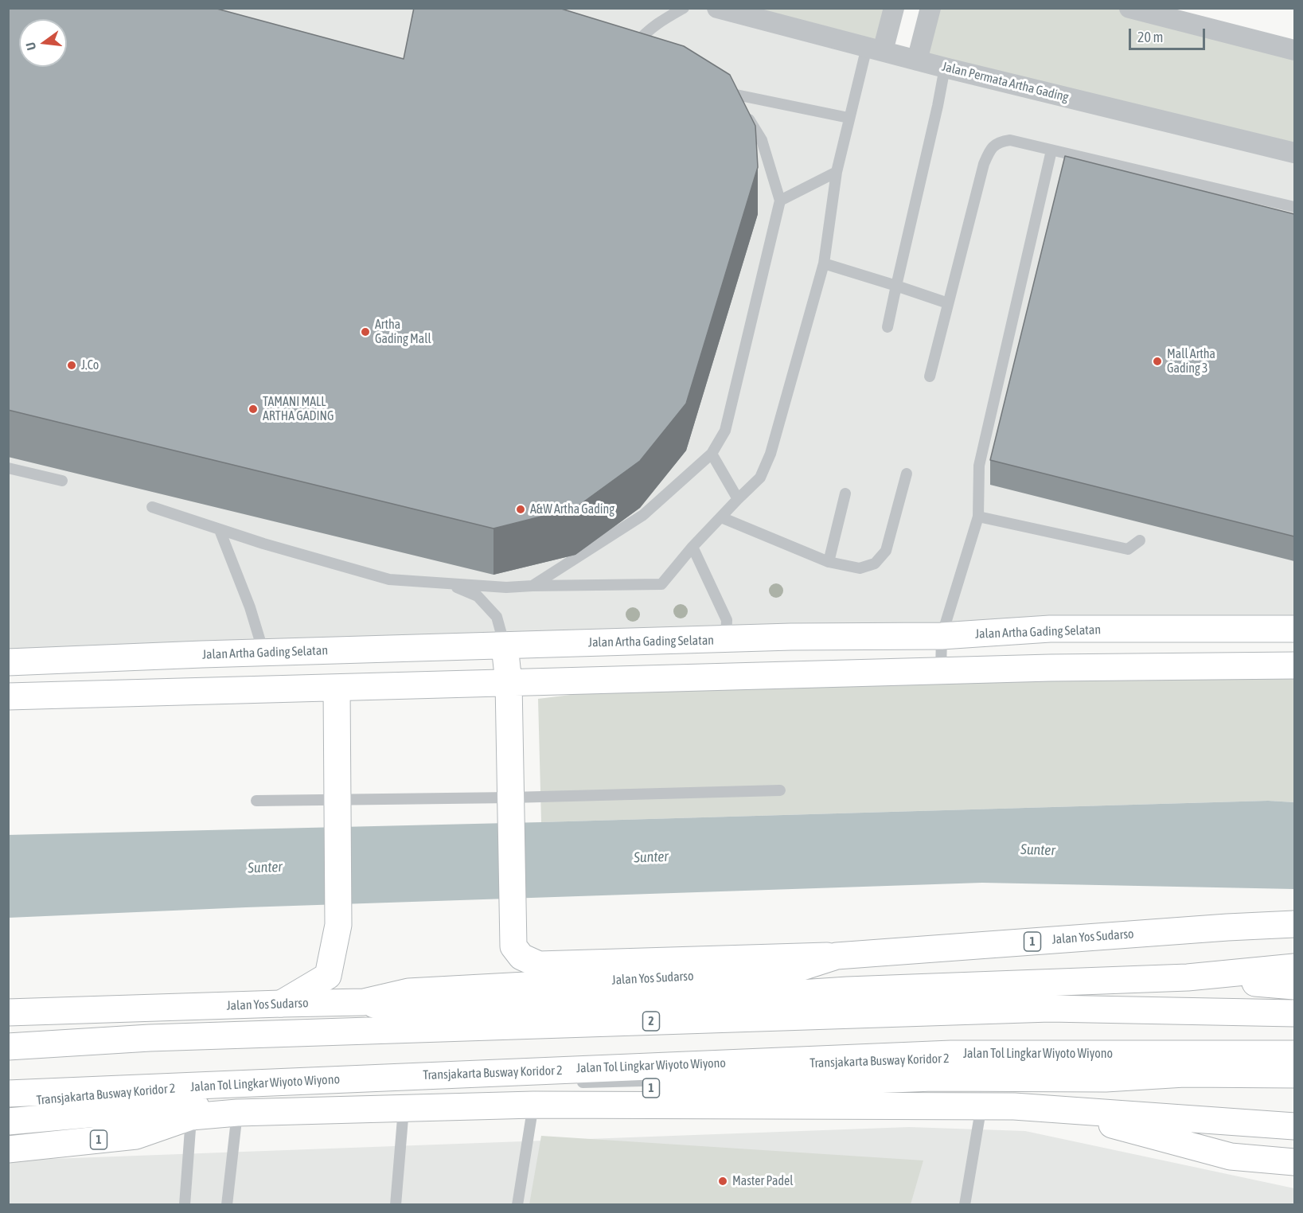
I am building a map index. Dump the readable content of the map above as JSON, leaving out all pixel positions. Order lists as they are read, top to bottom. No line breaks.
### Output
{"streets":{"main road":["Jalan Artha Gading Selatan","Jalan Yos Sudarso","1","2","Jalan Tol Lingkar Wiyoto Wiyono"],"street":["Jalan Permata Artha Gading"],"lane":["Transjakarta Busway Koridor 2"]},"crossings":[["1","Transjakarta Busway Koridor 2"]],"water":["Sunter"],"places":["Artha Gading Mall","Mall Artha Gading 3","J.Co","TAMANI MALL ARTHA GADING","A&W Artha Gading","Master Padel"],"scale_bar":"20 m","north":"left"}
